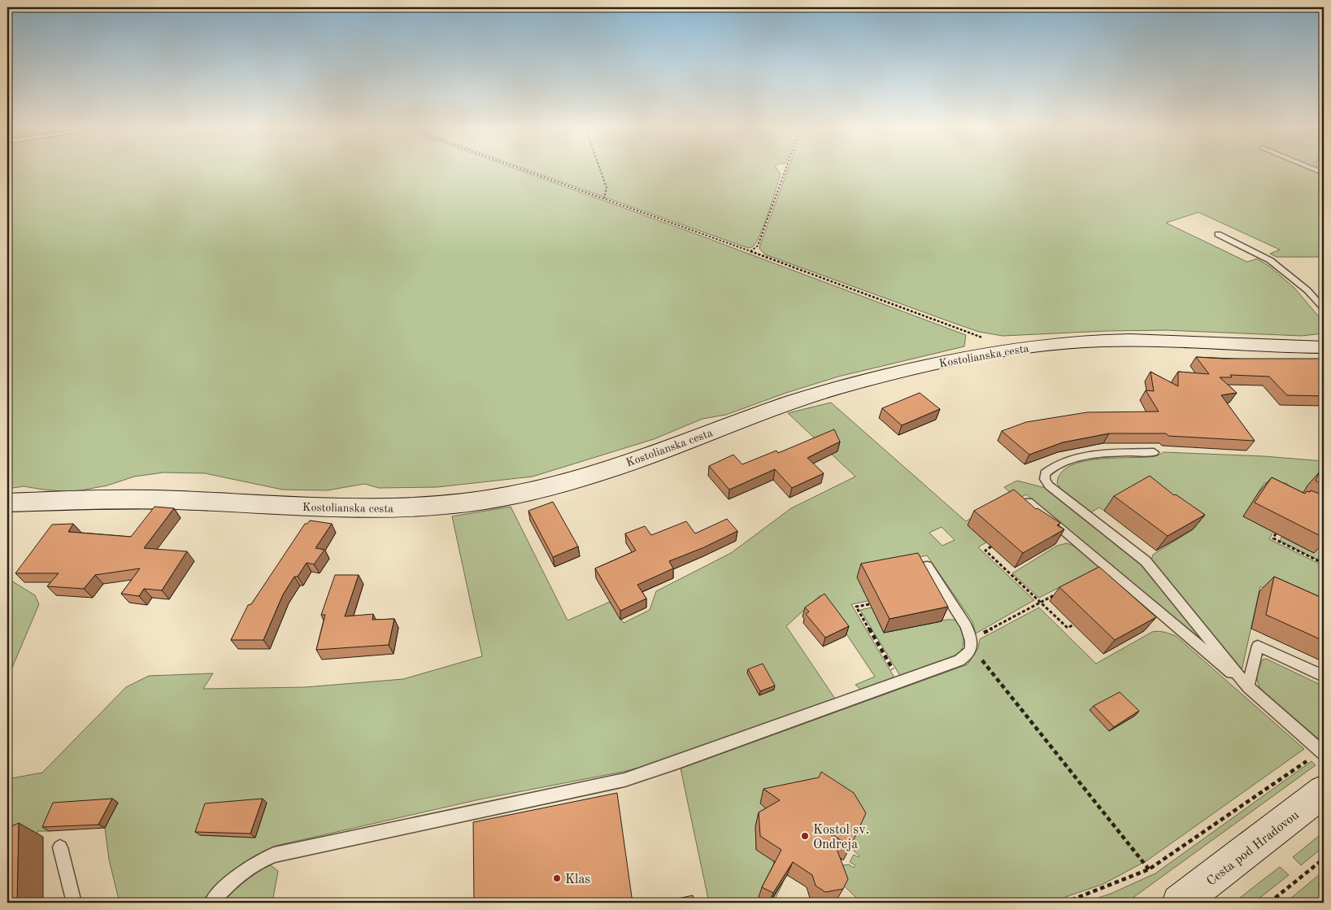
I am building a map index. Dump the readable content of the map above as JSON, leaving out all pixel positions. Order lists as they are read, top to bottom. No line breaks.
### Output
{"streets":{"street":["Kostolianska cesta","Cesta pod Hradovou"]},"places":["Kostol sv. Ondreja","Klas"]}
